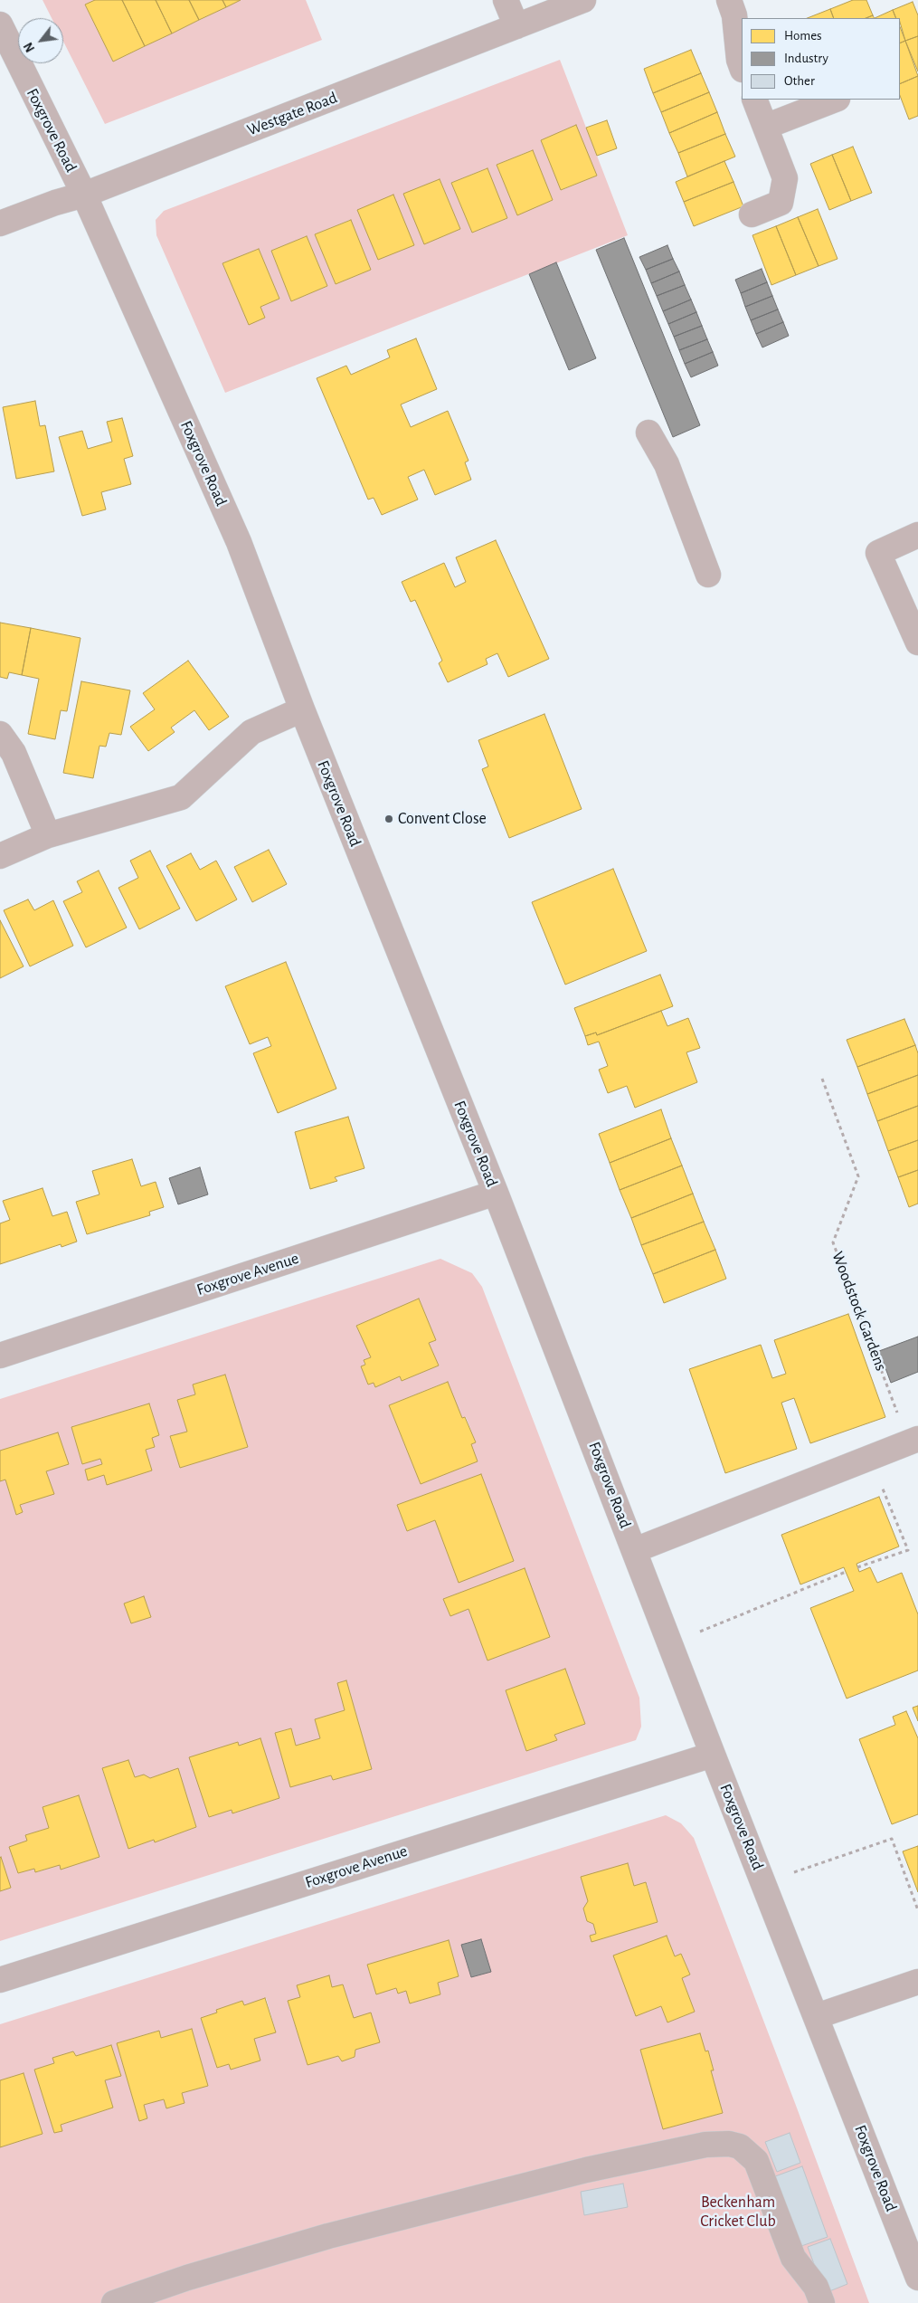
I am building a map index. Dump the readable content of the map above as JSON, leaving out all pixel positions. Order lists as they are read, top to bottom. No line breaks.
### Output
{"streets":{"street":["Westgate Road","Foxgrove Road","Foxgrove Avenue"],"path":["Woodstock Gardens"]},"crossings":[["Westgate Road","Foxgrove Road"],["Foxgrove Road","Foxgrove Avenue"]],"parks":["Beckenham Cricket Club"],"places":["Convent Close"],"legend":["Homes","Industry","Other"],"north":"bottom left"}
